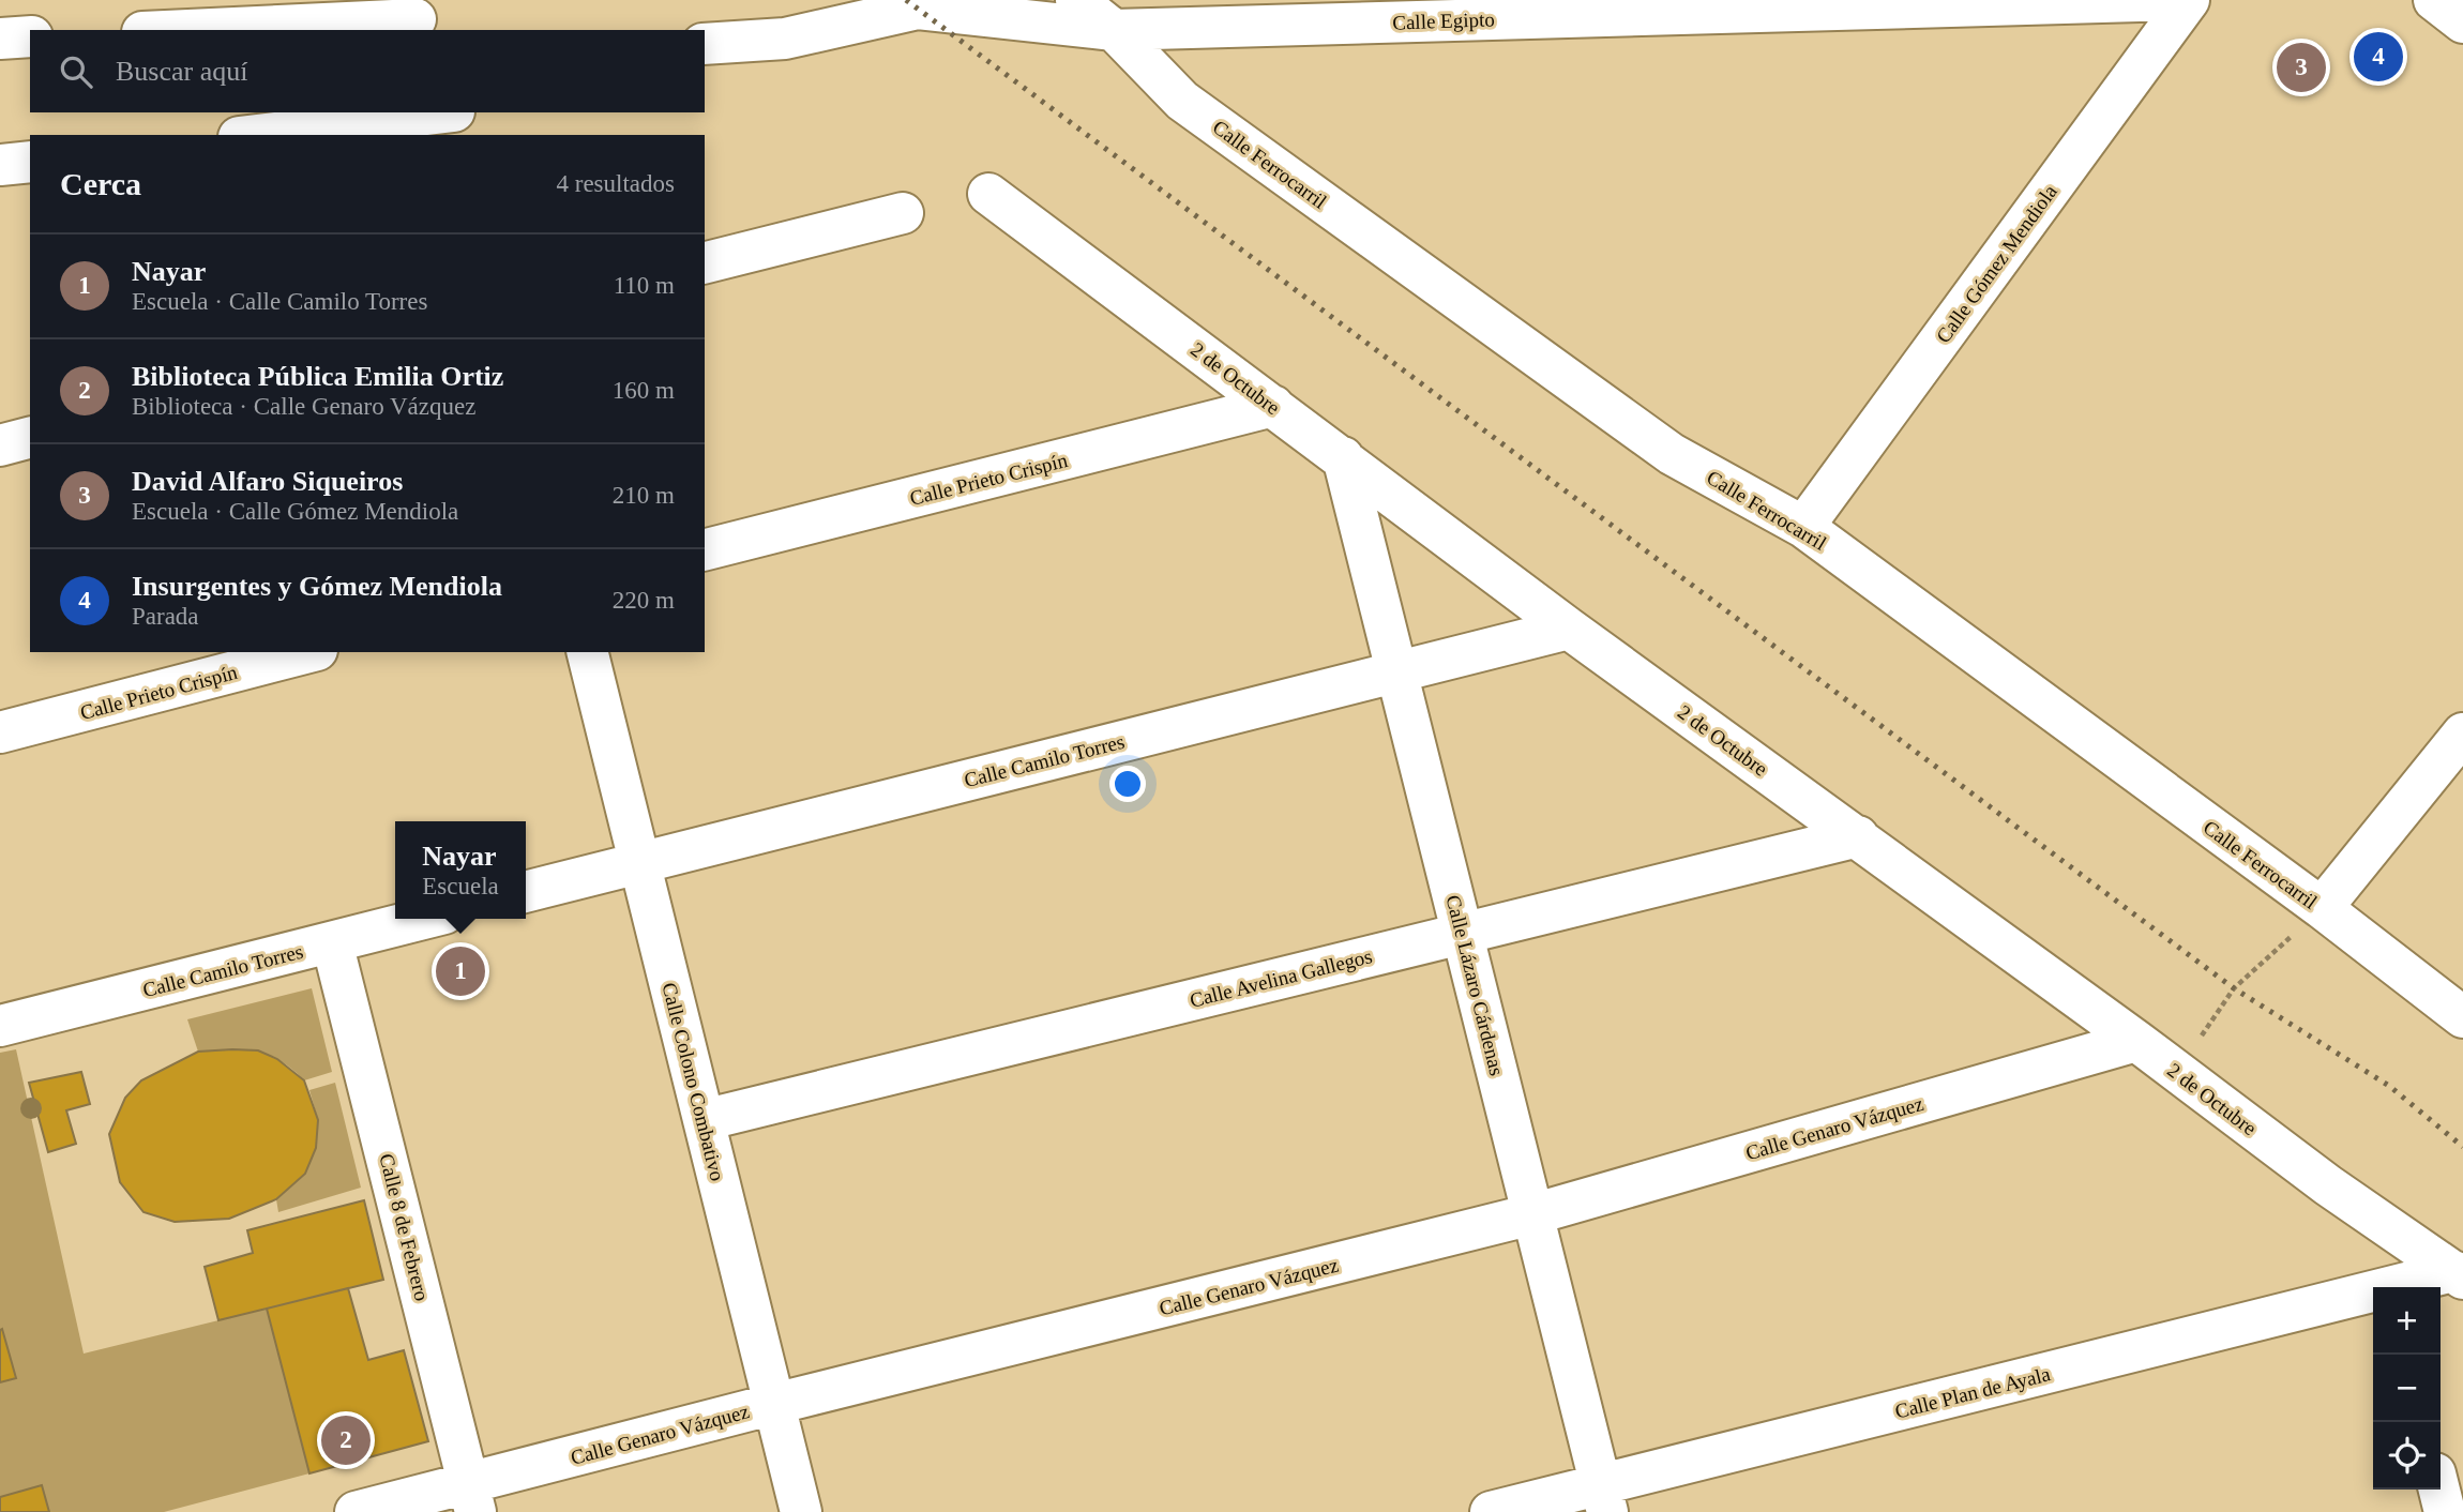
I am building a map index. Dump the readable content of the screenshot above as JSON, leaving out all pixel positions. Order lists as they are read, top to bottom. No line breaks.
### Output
{"streets":{"main road":["Calle Egipto","Calle Ferrocarril","Calle Gómez Mendiola","2 de Octubre","Calle Prieto Crispín","Calle Camilo Torres","Calle Avelina Gallegos","Calle Lázaro Cárdenas","Calle Colono Combativo","Calle Genaro Vázquez","Calle 8 de Febrero","Calle Plan de Ayala"]},"crossings":[["Calle Egipto","Calle Ferrocarril"],["Calle Ferrocarril","Calle Gómez Mendiola"],["2 de Octubre","Calle Prieto Crispín"],["2 de Octubre","Calle Camilo Torres"],["2 de Octubre","Calle Avelina Gallegos"],["2 de Octubre","Calle Lázaro Cárdenas"],["2 de Octubre","Calle Genaro Vázquez"],["2 de Octubre","Calle Plan de Ayala"],["Calle Camilo Torres","Calle Lázaro Cárdenas"],["Calle Camilo Torres","Calle Colono Combativo"],["Calle Camilo Torres","Calle 8 de Febrero"],["Calle Avelina Gallegos","Calle Lázaro Cárdenas"],["Calle Avelina Gallegos","Calle Colono Combativo"],["Calle Lázaro Cárdenas","Calle Genaro Vázquez"],["Calle Lázaro Cárdenas","Calle Plan de Ayala"],["Calle Colono Combativo","Calle Genaro Vázquez"],["Calle Genaro Vázquez","Calle 8 de Febrero"]],"page":{"pins":["4","3","1","2"],"search":"Buscar aquí","heading":["Cerca","4 resultados"],"list":[{"mark":"1","name":"Nayar","note":"Escuela · Calle Camilo Torres","value":"110 m"},{"mark":"2","name":"Biblioteca Pública Emilia Ortiz","note":"Biblioteca · Calle Genaro Vázquez","value":"160 m"},{"mark":"3","name":"David Alfaro Siqueiros","note":"Escuela · Calle Gómez Mendiola","value":"210 m"},{"mark":"4","name":"Insurgentes y Gómez Mendiola","note":"Parada","value":"220 m"}],"popup":["Nayar","Escuela"],"map_buttons":["+","−"]}}
